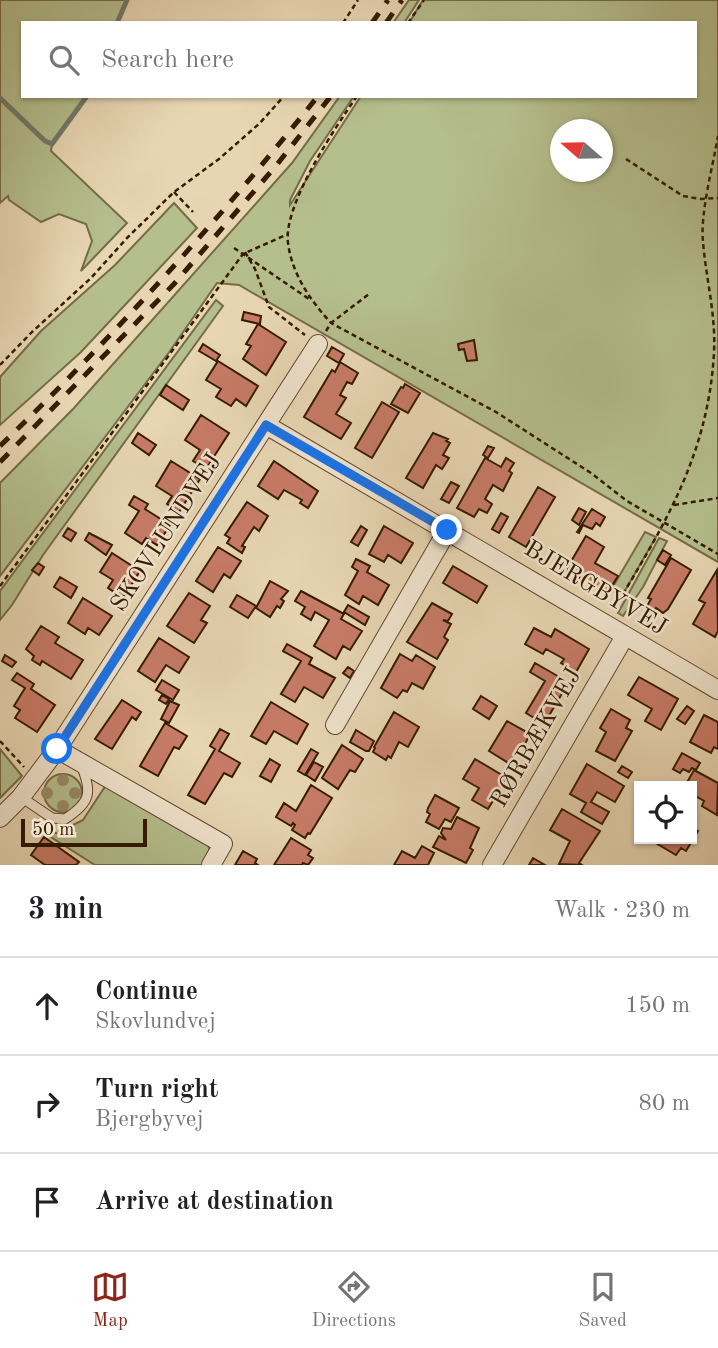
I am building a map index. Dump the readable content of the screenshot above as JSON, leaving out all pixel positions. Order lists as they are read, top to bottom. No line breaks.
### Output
{"streets":{"street":["SKOVLUNDVEJ","BJERGBYVEJ","RØRBÆKVEJ"]},"crossings":[["SKOVLUNDVEJ","BJERGBYVEJ"],["BJERGBYVEJ","RØRBÆKVEJ"]],"scale_bar":"50 m","north":"left","page":{"search":"Search here","scale":"50 m","heading":["3 min","Walk · 230 m"],"list":[["Continue","Skovlundvej","150 m"],["Turn right","Bjergbyvej","80 m"],"Arrive at destination"],"nav":["Map","Directions","Saved"]}}
